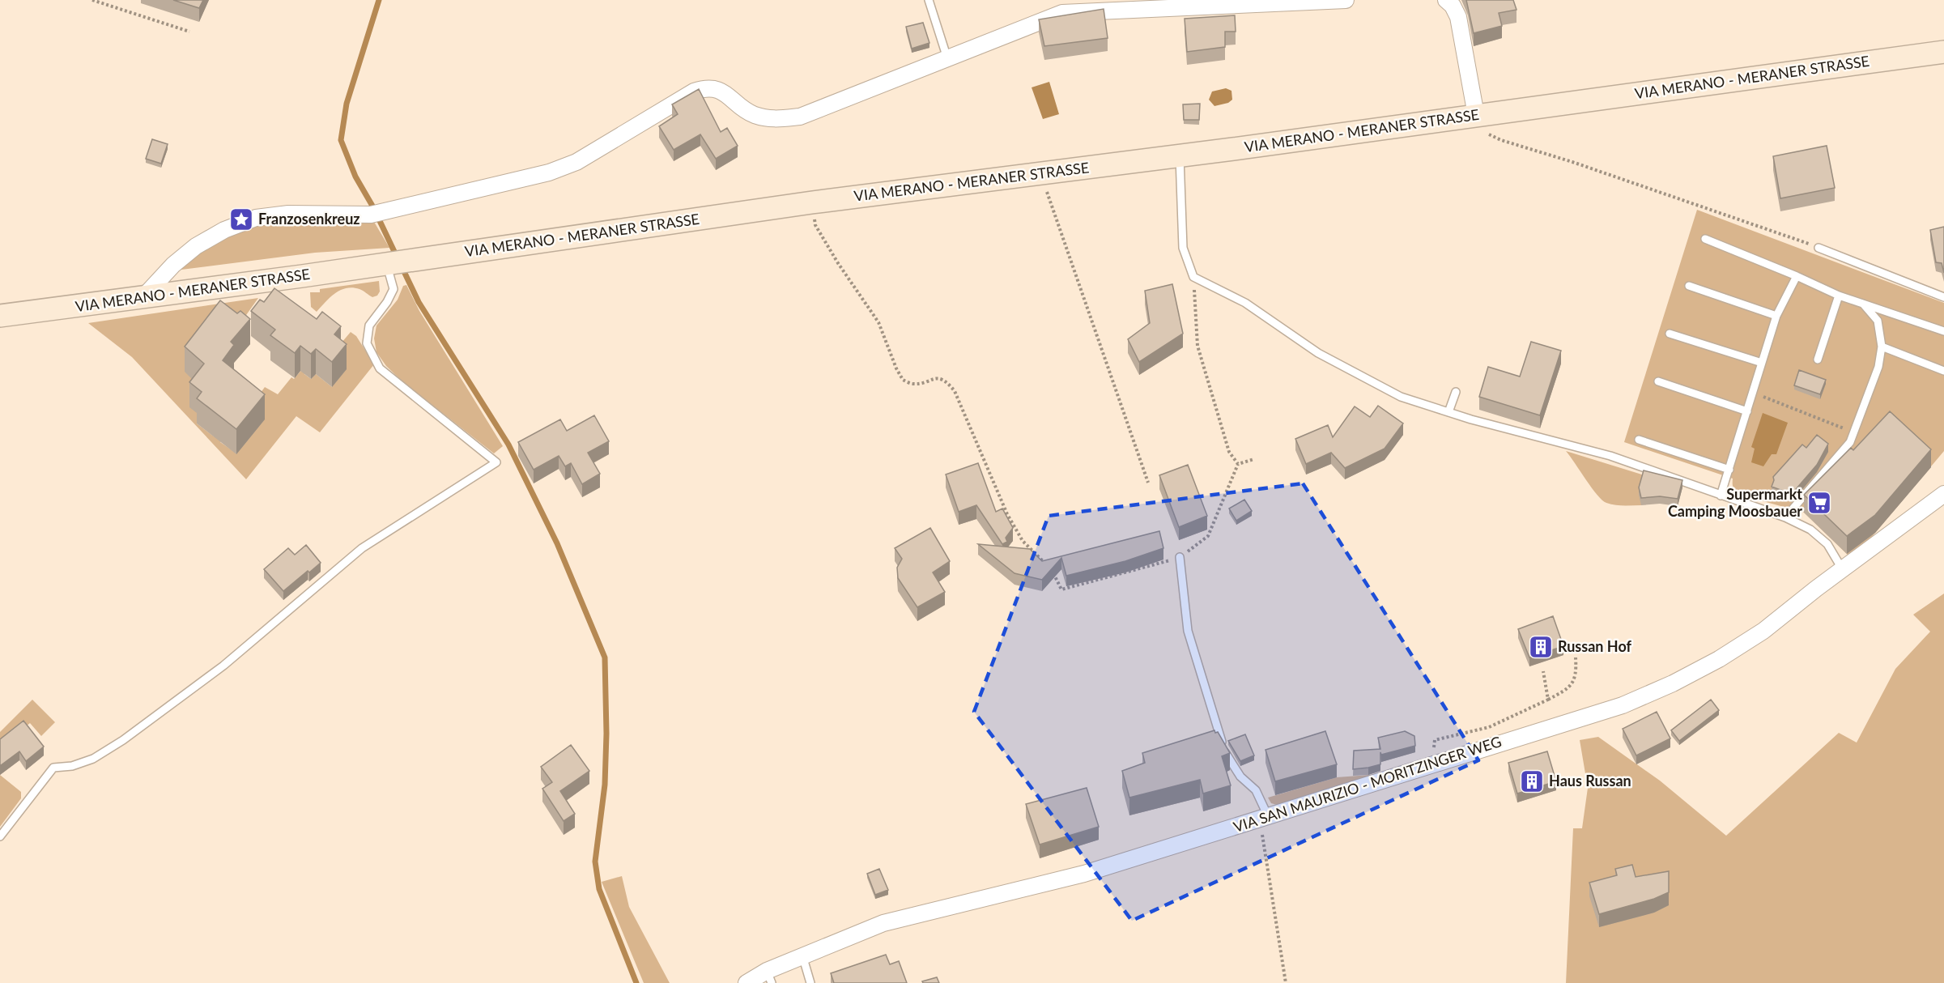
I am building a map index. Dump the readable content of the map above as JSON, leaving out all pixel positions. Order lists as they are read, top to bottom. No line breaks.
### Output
{"streets":{"main road":["VIA MERANO - MERANER STRASSE"],"street":["VIA SAN MAURIZIO - MORITZINGER WEG"]},"places":{"place":["Franzosenkreuz"],"supermarket":["Supermarkt Camping Moosbauer"],"building":["Russan Hof","Haus Russan"]}}
